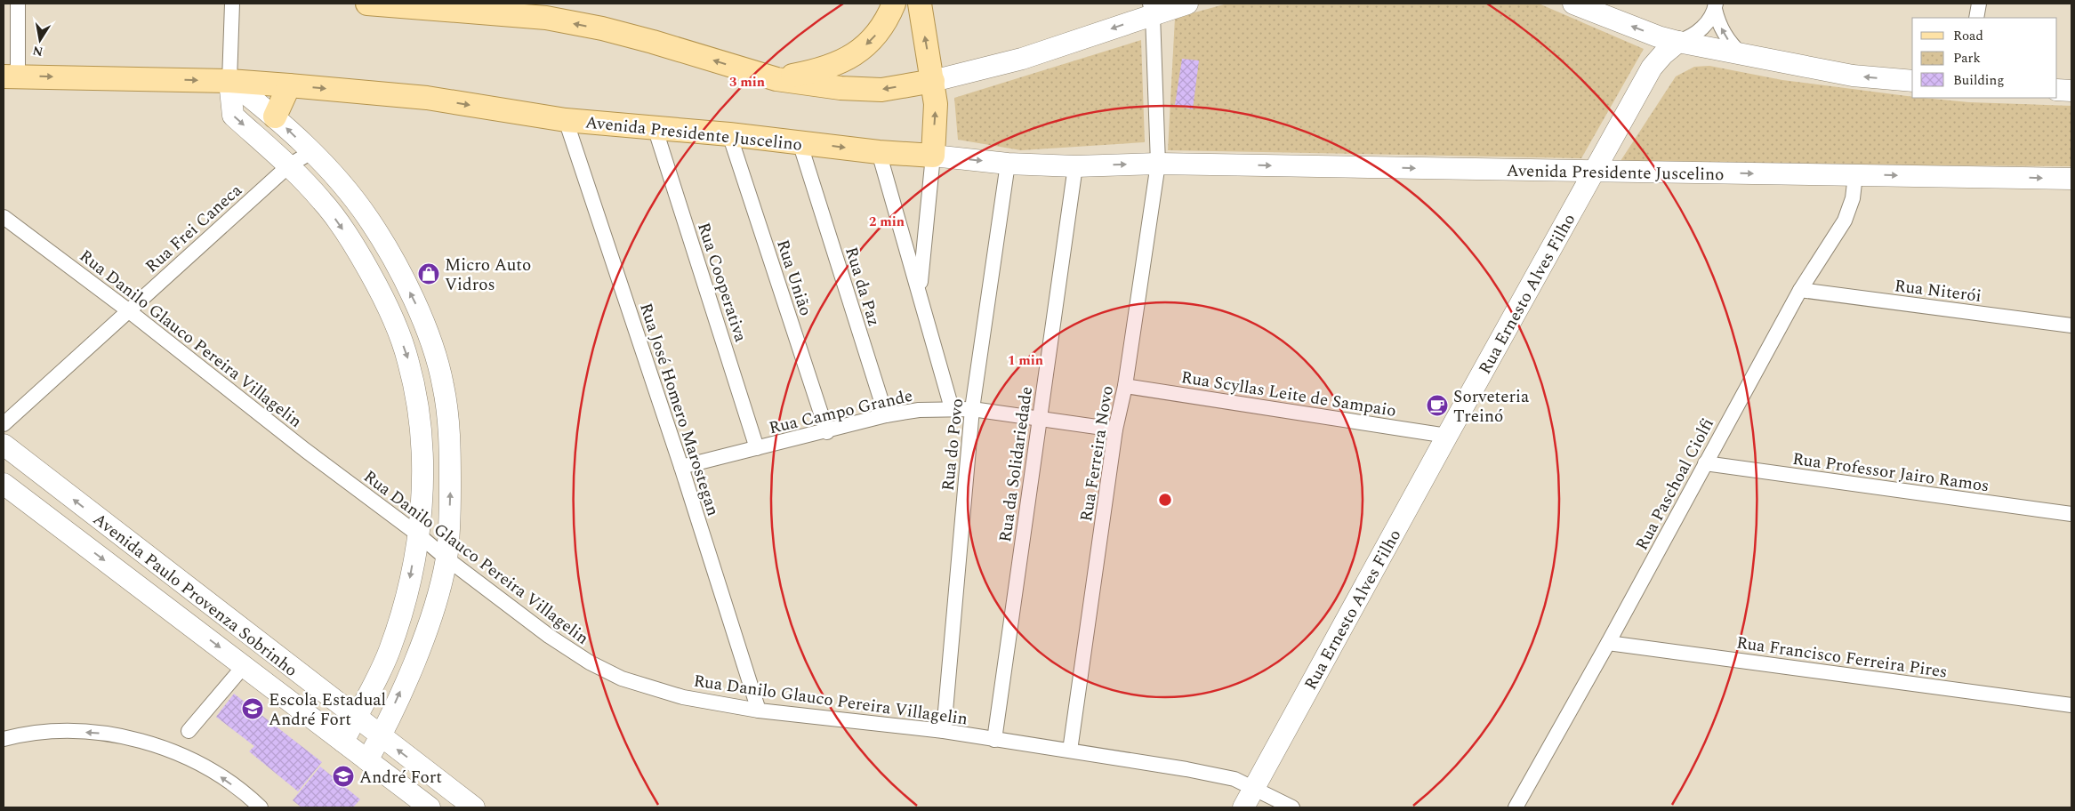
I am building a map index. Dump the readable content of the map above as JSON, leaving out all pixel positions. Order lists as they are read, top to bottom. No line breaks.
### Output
{"streets":{"main road":["Avenida Presidente Juscelino","Rua Ernesto Alves Filho","Avenida Paulo Provenza Sobrinho"],"street":["Rua Frei Caneca","Rua União","Rua Cooperativa","Rua da Paz","Rua Niterói","Rua Danilo Glauco Pereira Villagelin","Rua Scyllas Leite de Sampaio","Rua José Homero Marostegan","Rua Campo Grande","Rua do Povo","Rua Ferreira Novo","Rua da Solidariedade","Rua Professor Jairo Ramos","Rua Paschoal Ciolfi","Rua Francisco Ferreira Pires"]},"crossings":[["Avenida Presidente Juscelino","Rua União"],["Avenida Presidente Juscelino","Rua Cooperativa"],["Avenida Presidente Juscelino","Rua da Paz"],["Avenida Presidente Juscelino","Rua Ernesto Alves Filho"],["Avenida Presidente Juscelino","Rua José Homero Marostegan"],["Avenida Presidente Juscelino","Rua do Povo"],["Avenida Presidente Juscelino","Rua Ferreira Novo"],["Avenida Presidente Juscelino","Rua da Solidariedade"],["Avenida Presidente Juscelino","Rua Paschoal Ciolfi"],["Rua Frei Caneca","Rua Danilo Glauco Pereira Villagelin"],["Rua União","Rua Campo Grande"],["Rua Cooperativa","Rua Campo Grande"],["Rua da Paz","Rua Campo Grande"],["Rua Niterói","Rua Paschoal Ciolfi"],["Rua Ernesto Alves Filho","Rua Danilo Glauco Pereira Villagelin"],["Rua Ernesto Alves Filho","Rua Scyllas Leite de Sampaio"],["Rua Danilo Glauco Pereira Villagelin","Rua José Homero Marostegan"],["Rua Danilo Glauco Pereira Villagelin","Rua do Povo"],["Rua Danilo Glauco Pereira Villagelin","Rua Ferreira Novo"],["Rua Danilo Glauco Pereira Villagelin","Rua da Solidariedade"],["Rua Scyllas Leite de Sampaio","Rua Ferreira Novo"],["Rua José Homero Marostegan","Rua Campo Grande"],["Rua Campo Grande","Rua do Povo"],["Rua Campo Grande","Rua Ferreira Novo"],["Rua Campo Grande","Rua da Solidariedade"],["Rua Professor Jairo Ramos","Rua Paschoal Ciolfi"],["Rua Paschoal Ciolfi","Rua Francisco Ferreira Pires"]],"one_way":["Avenida Presidente Juscelino"],"places":{"shop":["Micro Auto Vidros"],"cafe":["Sorveteria Treinó"],"school or university":["Escola Estadual André Fort","André Fort"]},"legend":["Road","Park","Building"],"north":"bottom","rings":["3 min","2 min","1 min"]}
